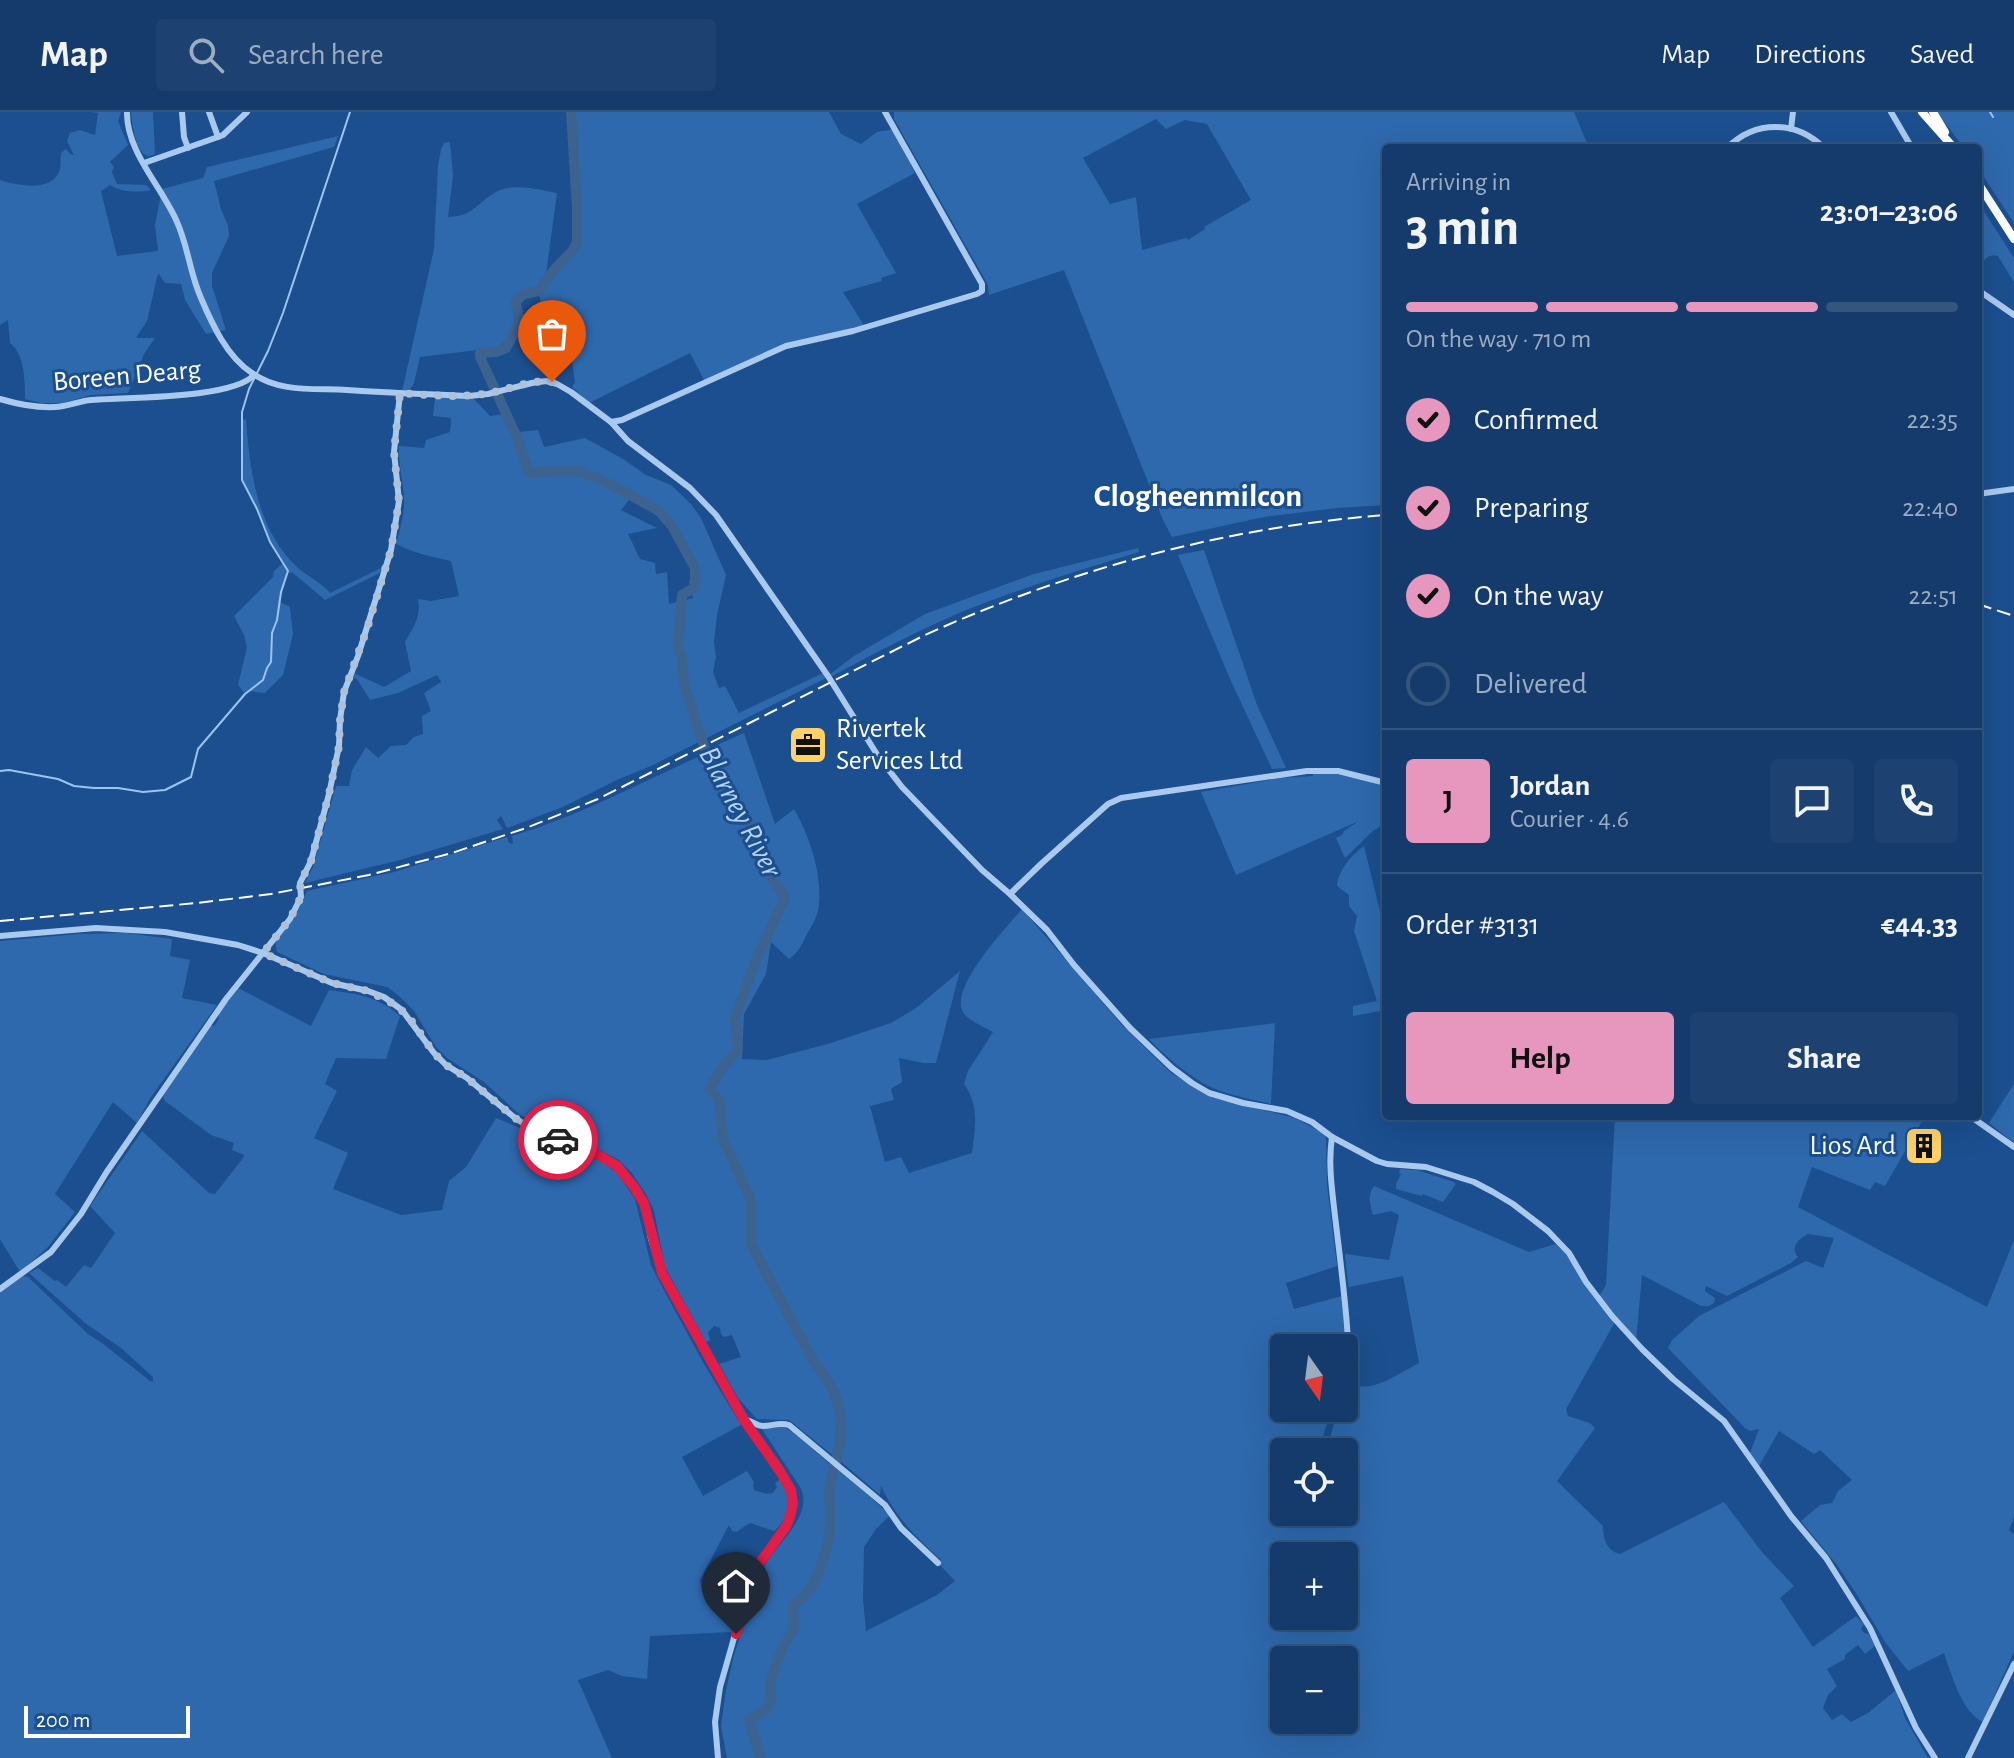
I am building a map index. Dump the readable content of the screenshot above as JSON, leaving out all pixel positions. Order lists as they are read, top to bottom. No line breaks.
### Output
{"streets":{"street":["Boreen Dearg"]},"districts":["Clogheenmilcon"],"water":["Blarney River"],"places":{"office":["Rivertek Services Ltd"],"building":["Lios Ard"]},"scale_bar":"200 m","north":"bottom","page":{"header":"Map","search":"Search here","nav":["Map","Directions","Saved"],"heading":["3 min","Arriving in","23:01–23:06"],"panel":["Jordan","Courier · 4.6","Order #3131","€44.33"],"bar":"On the way · 710 m","list":[["Confirmed","22:35"],["Preparing","22:40"],["On the way","22:51"],"Delivered"],"round":"J","buttons":["Help","Share"],"map_buttons":["+","−"],"scale":"200 m"}}
